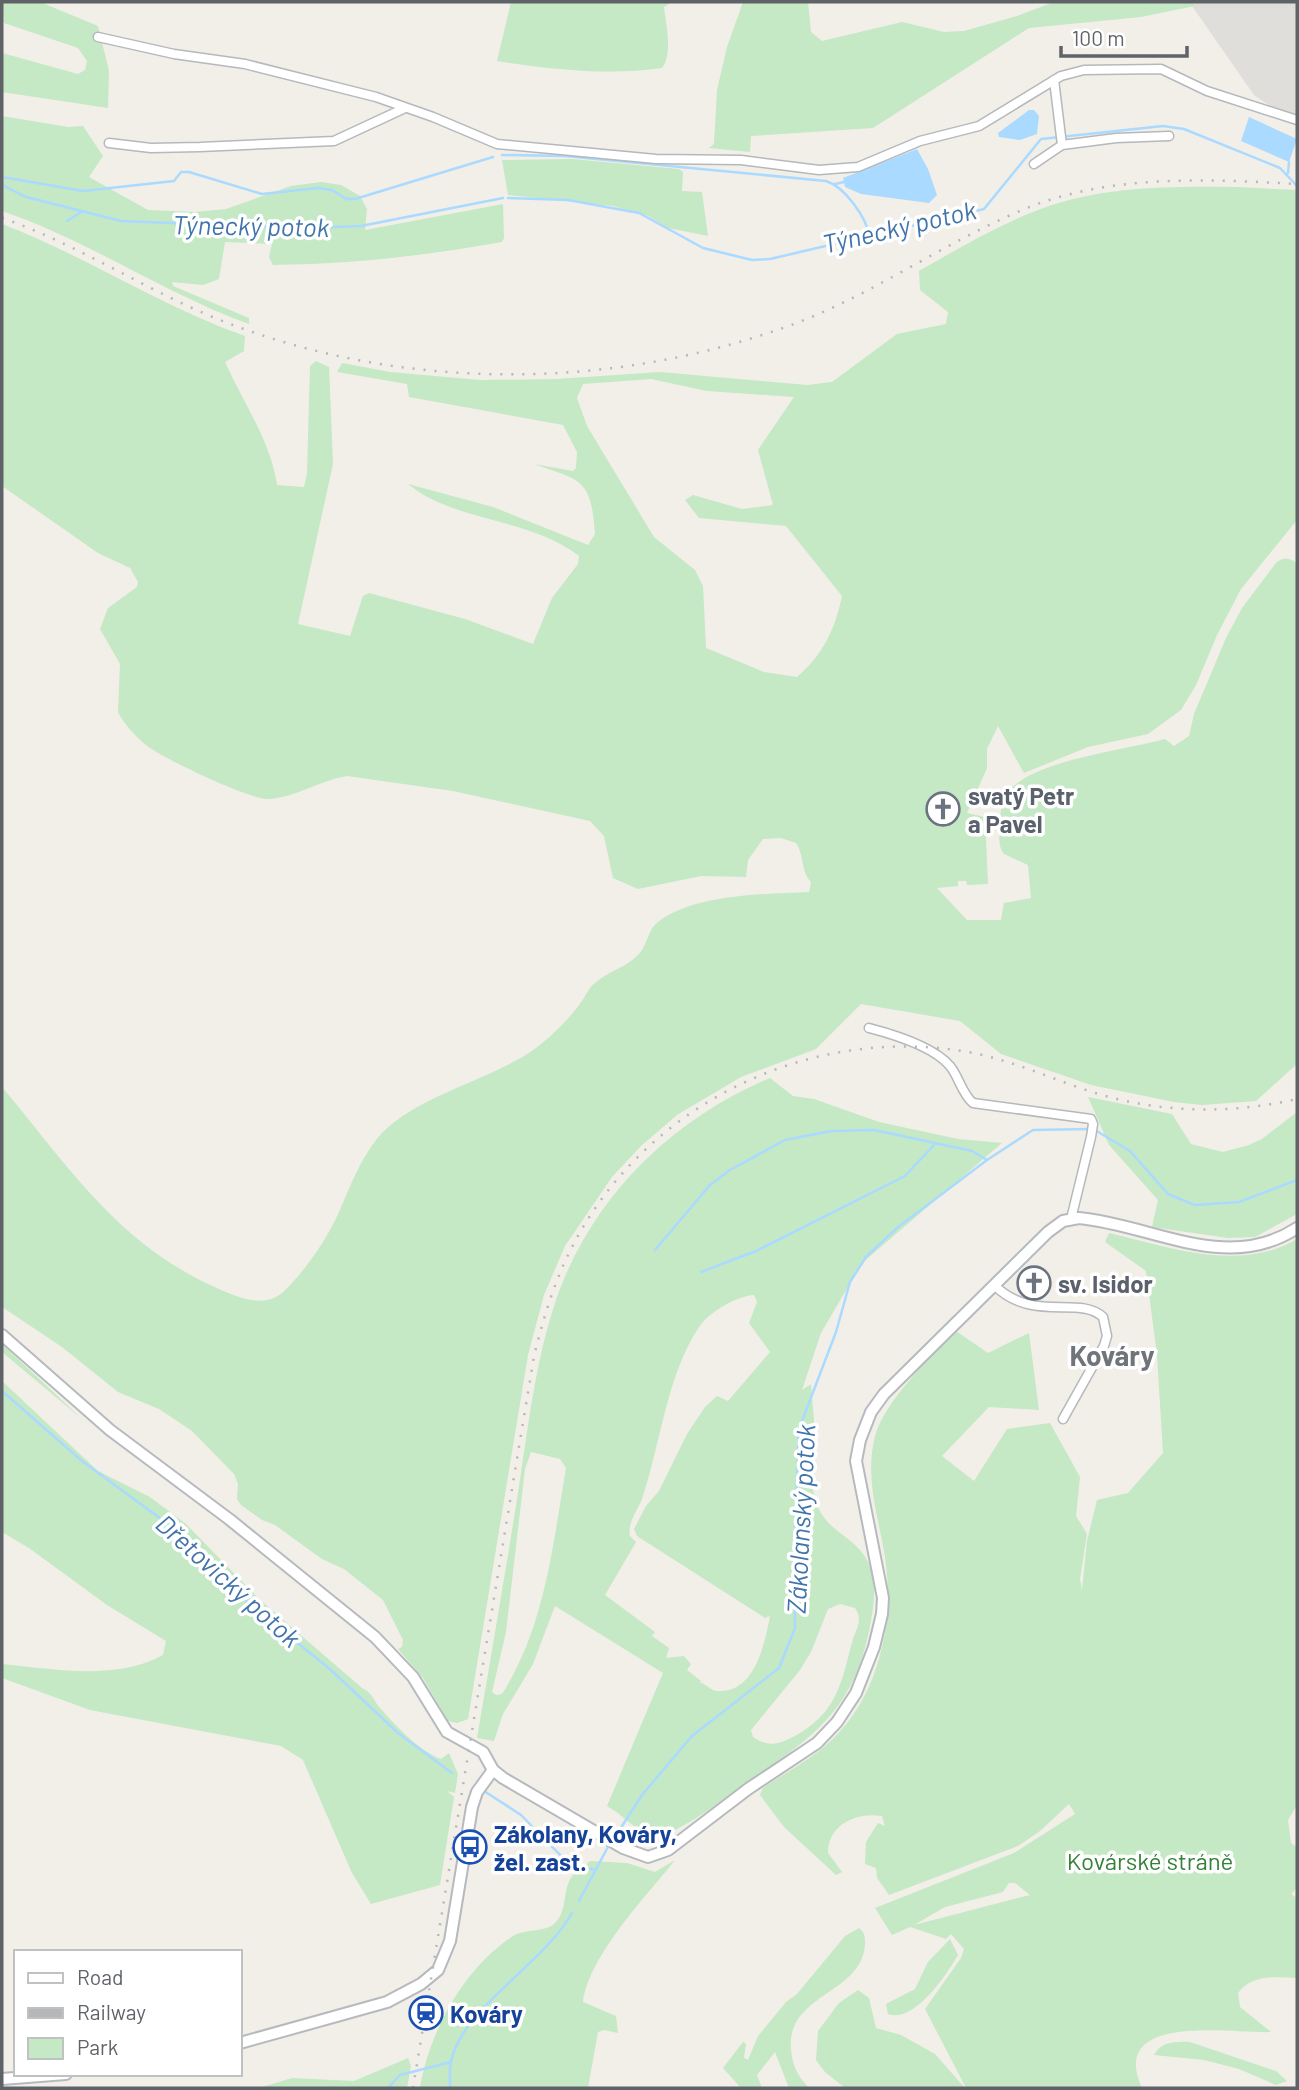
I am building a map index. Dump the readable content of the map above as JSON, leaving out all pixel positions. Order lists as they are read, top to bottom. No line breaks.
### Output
{"districts":["Kováry"],"water":["Týnecký potok","Zákolanský potok","Dřetovický potok"],"parks":["Kovárské stráně"],"places":{"church":["svatý Petr a Pavel","sv. Isidor"],"bus stop":["Zákolany, Kováry, žel. zast."],"station":["Kováry"]},"legend":["Road","Railway","Park"],"scale_bar":"100 m"}
